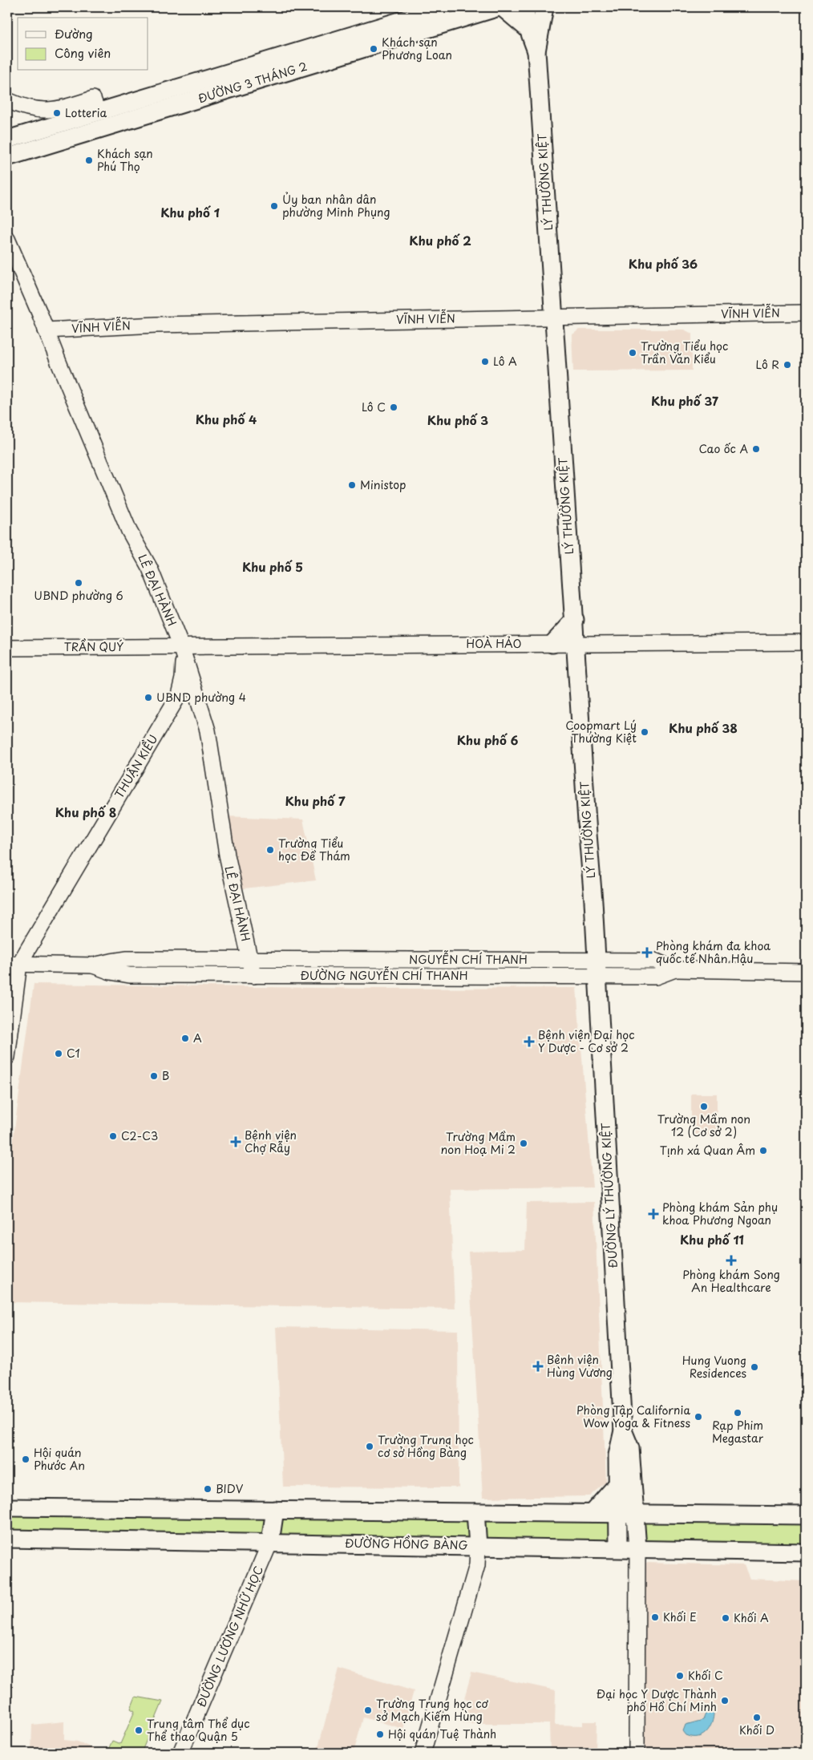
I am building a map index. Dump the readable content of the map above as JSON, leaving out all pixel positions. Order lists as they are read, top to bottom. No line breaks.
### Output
{"streets":{"main road":["ĐƯỜNG 3 THÁNG 2","LÝ THƯỜNG KIỆT","ĐƯỜNG LÝ THƯỜNG KIỆT","ĐƯỜNG HỒNG BÀNG"],"street":["VĨNH VIỄN","LÊ ĐẠI HÀNH","HOÀ HẢO","TRẦN QUÝ","THUẬN KIỀU","NGUYỄN CHÍ THANH","ĐƯỜNG NGUYỄN CHÍ THANH","ĐƯỜNG LƯƠNG NHỮ HỌC"]},"crossings":[["LÝ THƯỜNG KIỆT","VĨNH VIỄN"],["LÝ THƯỜNG KIỆT","HOÀ HẢO"],["LÝ THƯỜNG KIỆT","NGUYỄN CHÍ THANH"],["LÝ THƯỜNG KIỆT","ĐƯỜNG NGUYỄN CHÍ THANH"],["LÝ THƯỜNG KIỆT","ĐƯỜNG LÝ THƯỜNG KIỆT"],["VĨNH VIỄN","LÊ ĐẠI HÀNH"],["LÊ ĐẠI HÀNH","HOÀ HẢO"],["LÊ ĐẠI HÀNH","TRẦN QUÝ"],["LÊ ĐẠI HÀNH","THUẬN KIỀU"],["LÊ ĐẠI HÀNH","NGUYỄN CHÍ THANH"],["LÊ ĐẠI HÀNH","ĐƯỜNG NGUYỄN CHÍ THANH"],["HOÀ HẢO","TRẦN QUÝ"],["HOÀ HẢO","THUẬN KIỀU"],["TRẦN QUÝ","THUẬN KIỀU"],["THUẬN KIỀU","ĐƯỜNG NGUYỄN CHÍ THANH"],["NGUYỄN CHÍ THANH","ĐƯỜNG NGUYỄN CHÍ THANH"],["NGUYỄN CHÍ THANH","ĐƯỜNG LÝ THƯỜNG KIỆT"],["ĐƯỜNG NGUYỄN CHÍ THANH","ĐƯỜNG LÝ THƯỜNG KIỆT"],["ĐƯỜNG LÝ THƯỜNG KIỆT","ĐƯỜNG HỒNG BÀNG"],["ĐƯỜNG HỒNG BÀNG","ĐƯỜNG LƯƠNG NHỮ HỌC"]],"districts":["Khu phố 1","Khu phố 2","Khu phố 36","Khu phố 37","Khu phố 4","Khu phố 3","Khu phố 5","Khu phố 38","Khu phố 6","Khu phố 7","Khu phố 8","Khu phố 11"],"places":{"other":["Khách sạn Phương Loan","Lotteria","Khách sạn Phú Thọ","Ủy ban nhân dân phường Minh Phụng","Trường Tiểu học Trần Văn Kiểu","Lô A","Lô R","Lô C","Cao ốc A","Ministop","UBND phường 6","UBND phường 4","Coopmart Lý Thường Kiệt","Trường Tiểu học Đề Thám","A","C1","B","Trường Mầm non 12 (Cơ sở 2)","C2-C3","Trường Mầm non Hoạ Mi 2","Tịnh xá Quan Âm","Hung Vuong Residences","Rạp Phim Megastar","Phòng Tập California Wow Yoga & Fitness","Trường Trung học cơ sở Hồng Bàng","Hội quán Phước An","BIDV","Khối E","Khối A","Khối C","Đại học Y Dược Thành phố Hồ Chí Minh","Trường Trung học cơ sở Mạch Kiếm Hùng","Khối D","Trung tâm Thể dục Thể thao Quận 5","Hội quán Tuệ Thành"],"health":["Phòng khám đa khoa quốc tế Nhân Hậu","Bệnh viện Đại học Y Dược - Cơ sở 2","Bệnh viện Chợ Rẫy","Phòng khám Sản phụ khoa Phương Ngoan","Phòng khám Song An Healthcare","Bệnh viện Hùng Vương"]},"legend":["Đường","Công viên"]}
